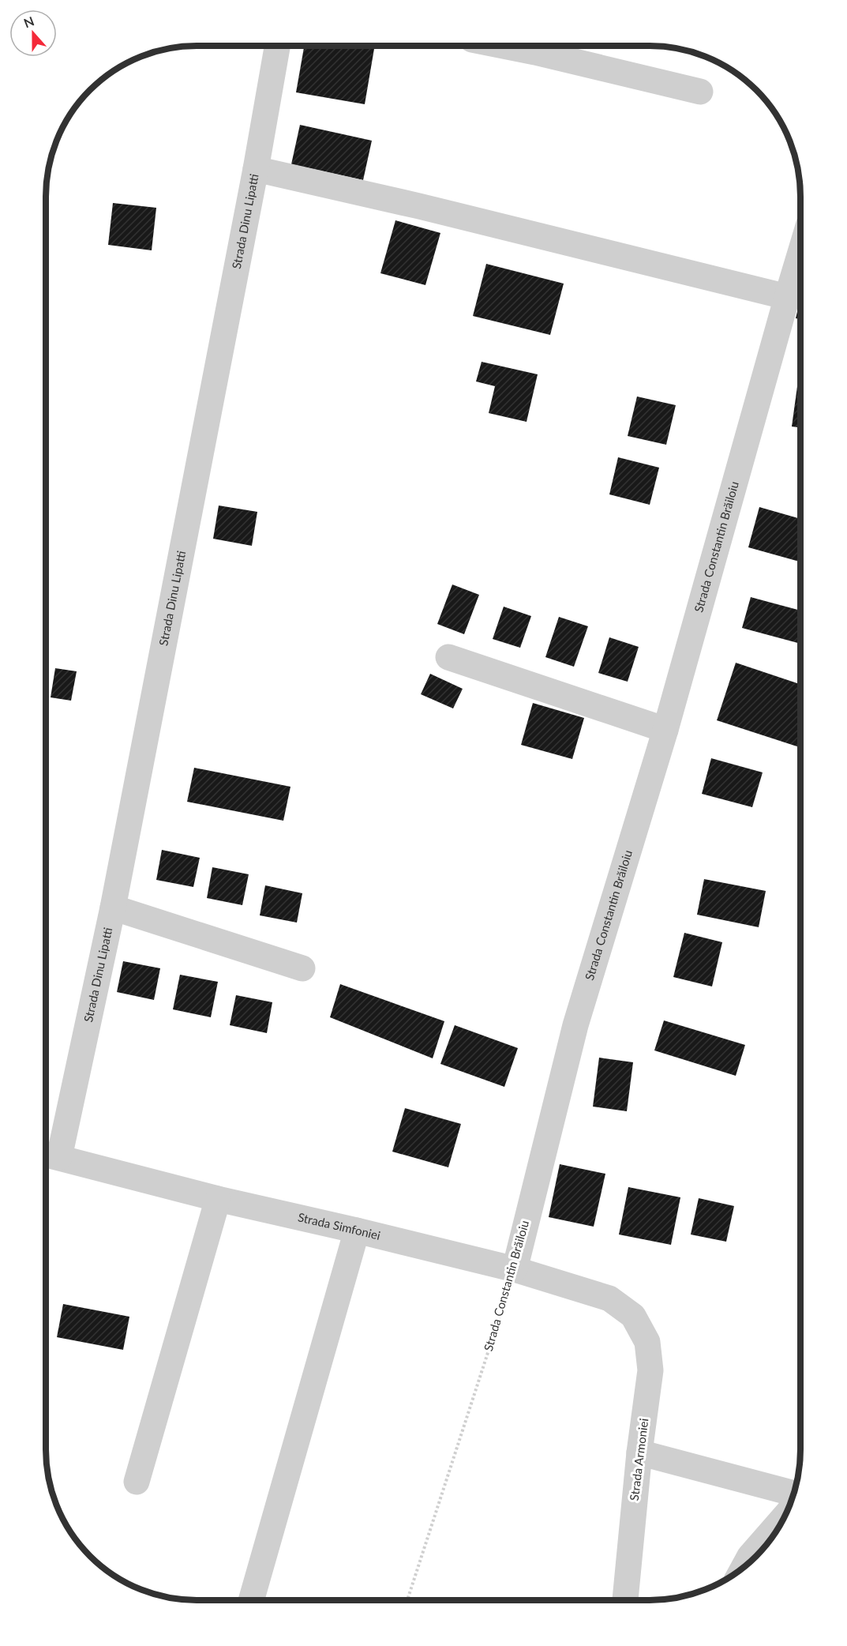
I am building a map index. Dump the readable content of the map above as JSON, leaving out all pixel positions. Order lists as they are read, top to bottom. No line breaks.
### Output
{"streets":{"street":["Strada Dinu Lipatti","Strada Constantin Brăiloiu","Strada Simfoniei","Strada Armoniei"]},"crossings":[["Strada Dinu Lipatti","Strada Simfoniei"],["Strada Constantin Brăiloiu","Strada Simfoniei"],["Strada Simfoniei","Strada Armoniei"]],"north":"top"}
